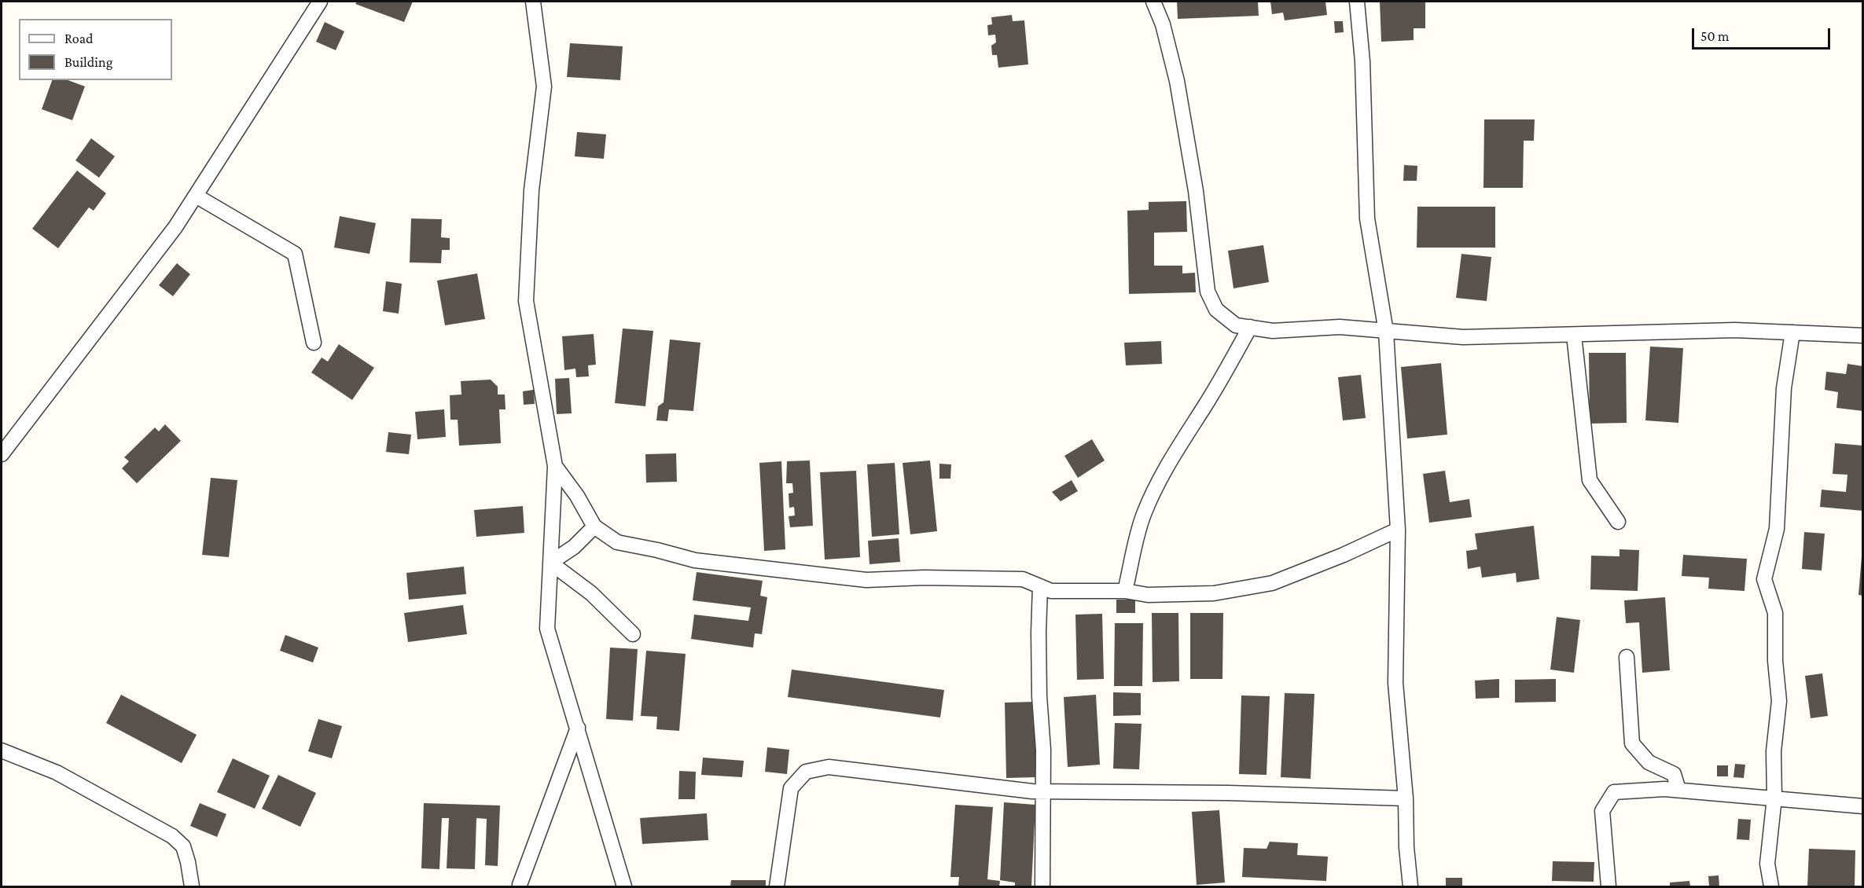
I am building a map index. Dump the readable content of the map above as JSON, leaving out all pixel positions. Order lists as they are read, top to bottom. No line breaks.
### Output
{"legend":["Road","Building"],"scale_bar":"50 m"}
